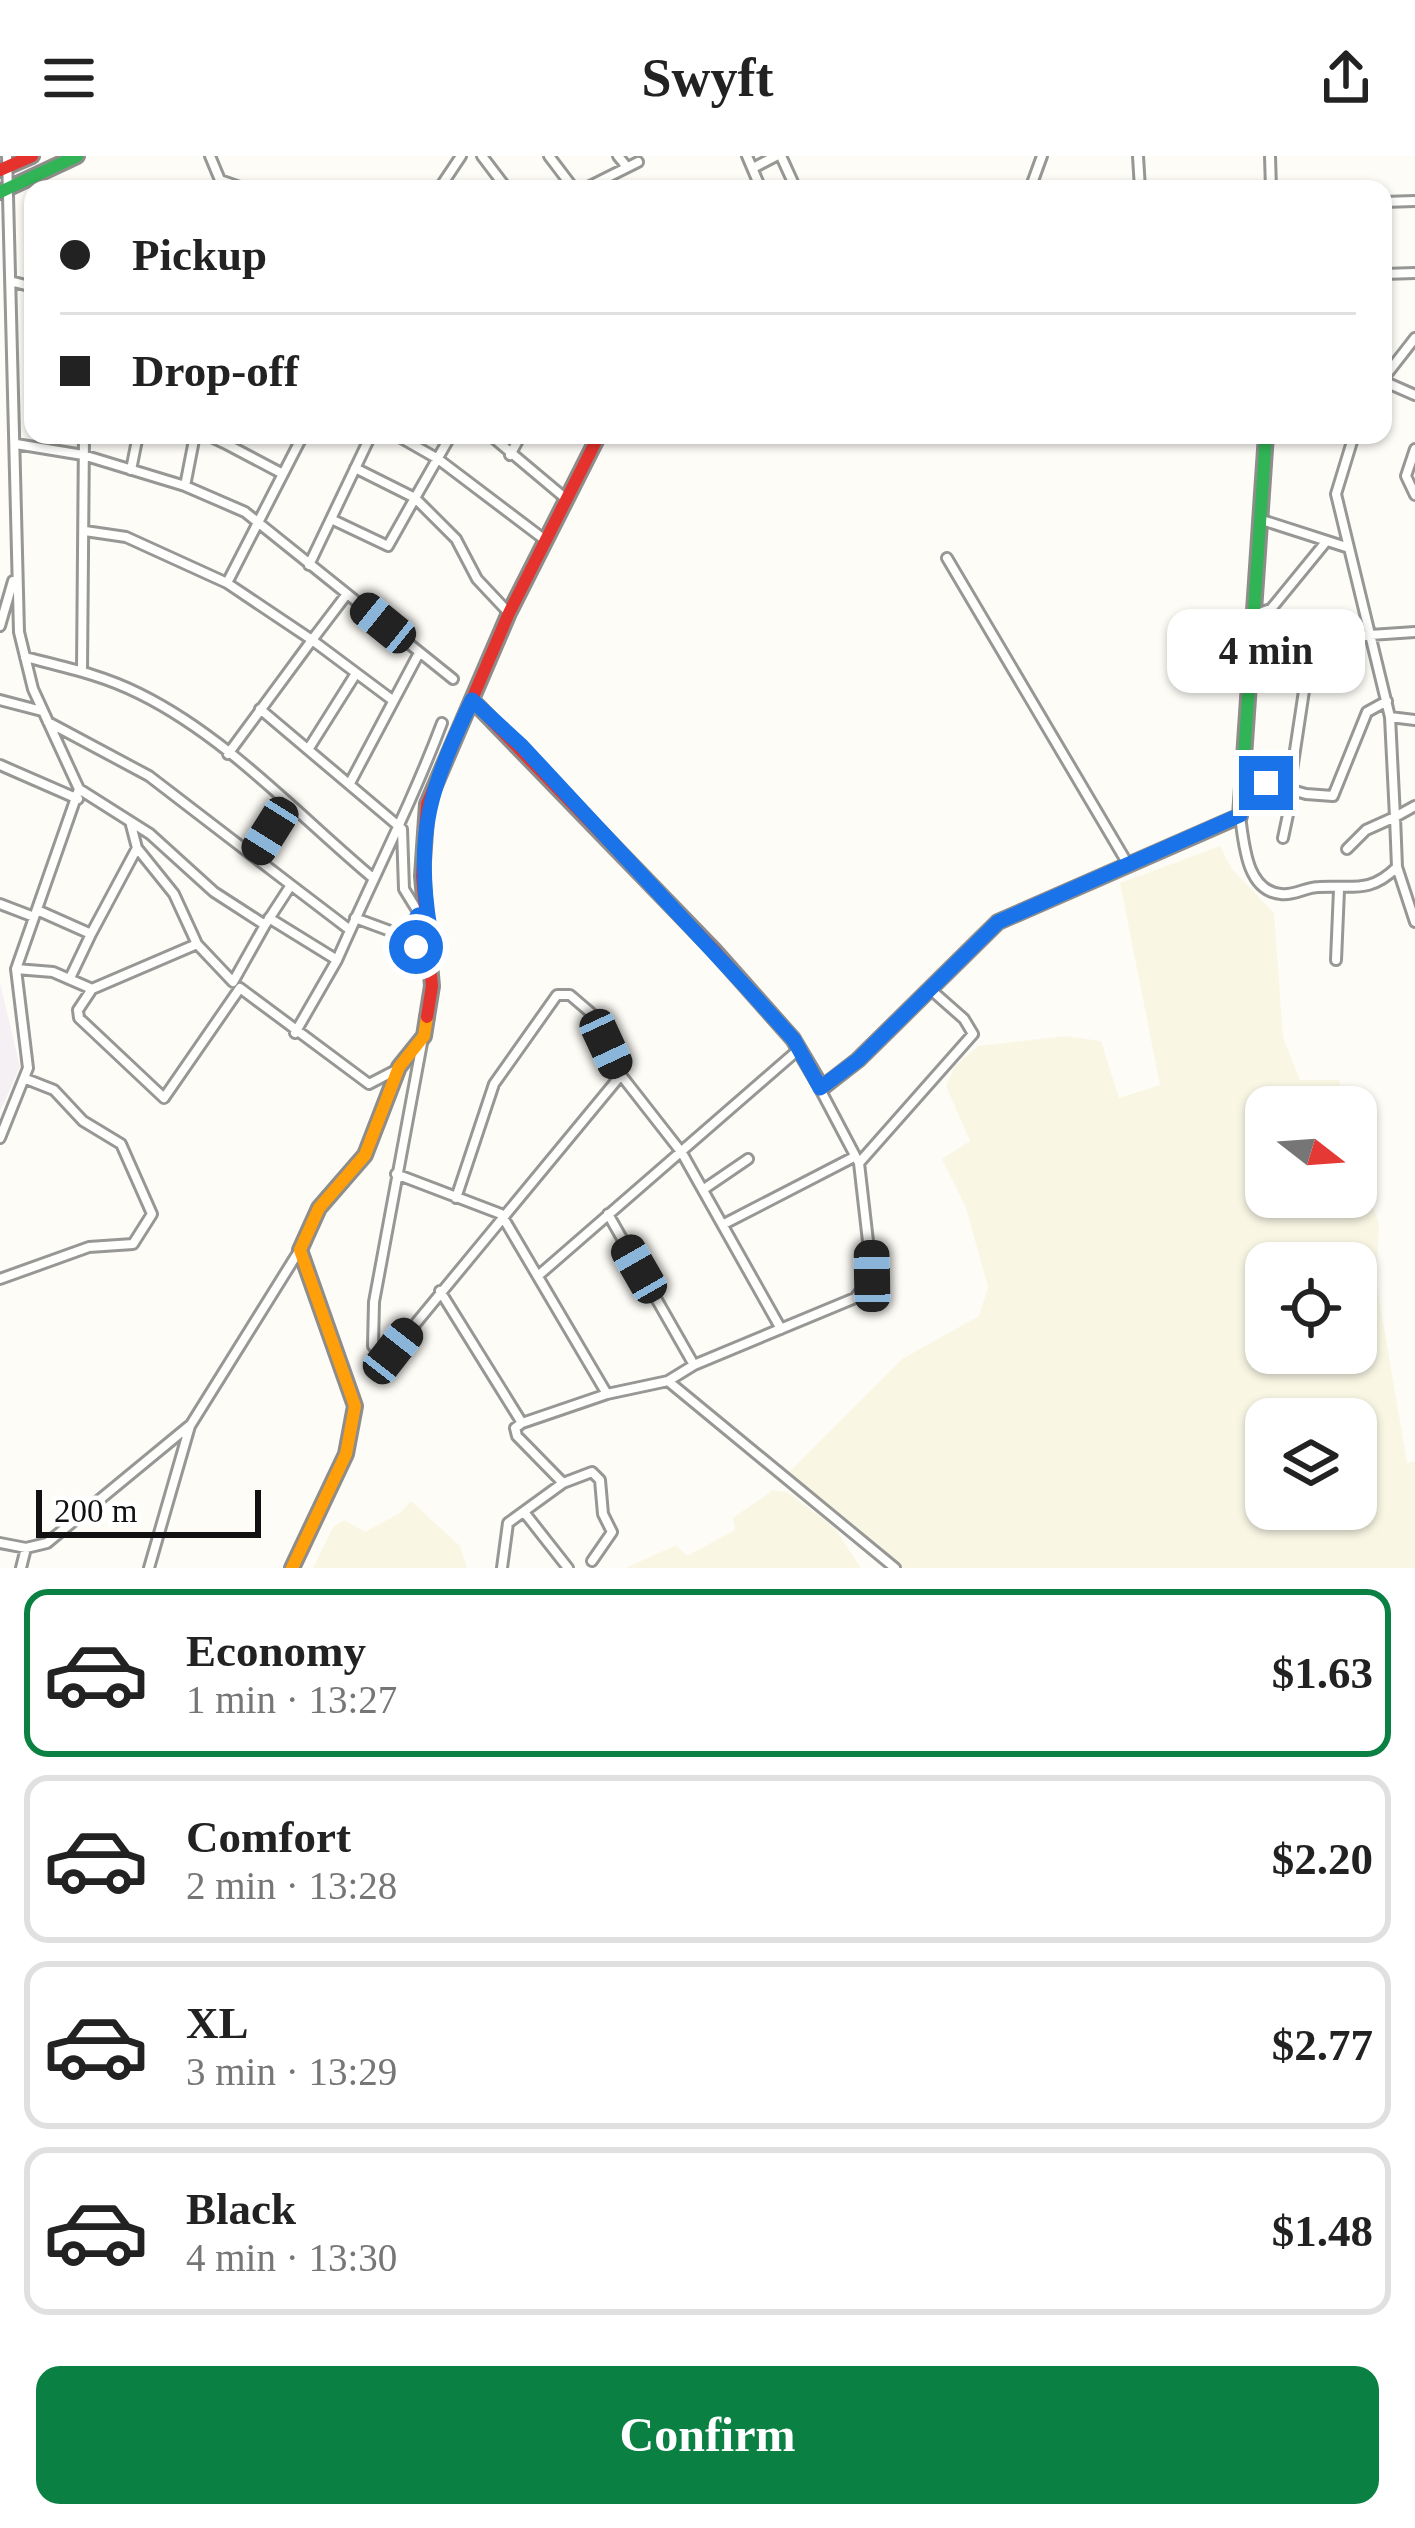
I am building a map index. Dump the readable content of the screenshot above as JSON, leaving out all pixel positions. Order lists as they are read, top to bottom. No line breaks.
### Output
{"scale_bar":"200 m","north":"right","page":{"header":"Swyft","banner":["Pickup","Drop-off"],"bubble":"4 min","scale":"200 m","list":[{"name":"Economy","note":"1 min · 13:27","value":"$1.63"},{"name":"Comfort","note":"2 min · 13:28","value":"$2.20"},{"name":"XL","note":"3 min · 13:29","value":"$2.77"},{"name":"Black","note":"4 min · 13:30","value":"$1.48"}],"buttons":"Confirm"}}
